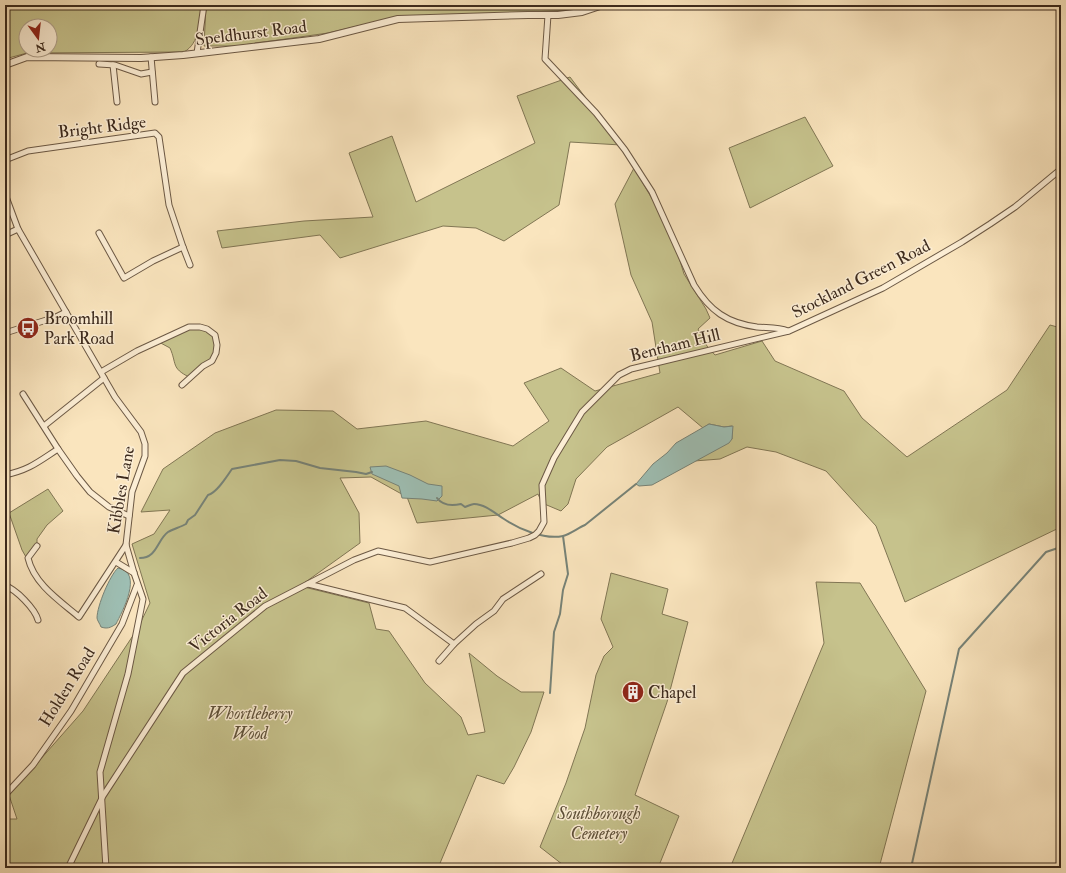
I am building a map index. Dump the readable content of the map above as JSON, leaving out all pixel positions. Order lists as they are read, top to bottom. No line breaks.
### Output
{"streets":{"street":["Speldhurst Road","Bright Ridge","Stockland Green Road","Bentham Hill","Kibbles Lane","Victoria Road","Holden Road"]},"crossings":[["Speldhurst Road","Stockland Green Road"],["Stockland Green Road","Bentham Hill"],["Bentham Hill","Victoria Road"],["Kibbles Lane","Victoria Road"],["Kibbles Lane","Holden Road"]],"parks":["Whortleberry Wood","Southborough Cemetery"],"places":{"bus stop":["Broomhill Park Road"],"building":["Chapel"]},"north":"bottom"}
